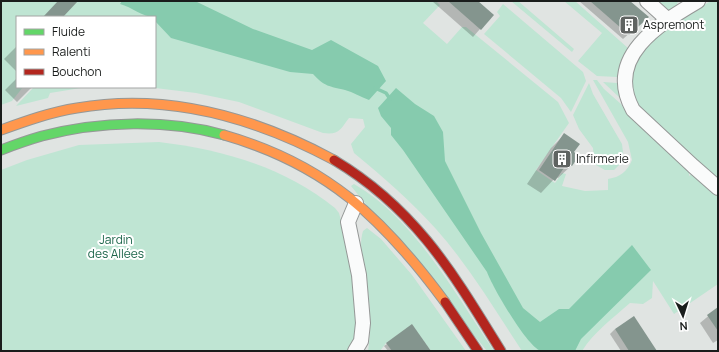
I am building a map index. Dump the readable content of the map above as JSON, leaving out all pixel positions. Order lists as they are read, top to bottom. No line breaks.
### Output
{"parks":["Jardin des Allées"],"places":{"building":["Aspremont","Infirmerie"]},"legend":["Fluide","Ralenti","Bouchon"],"north":"bottom"}
